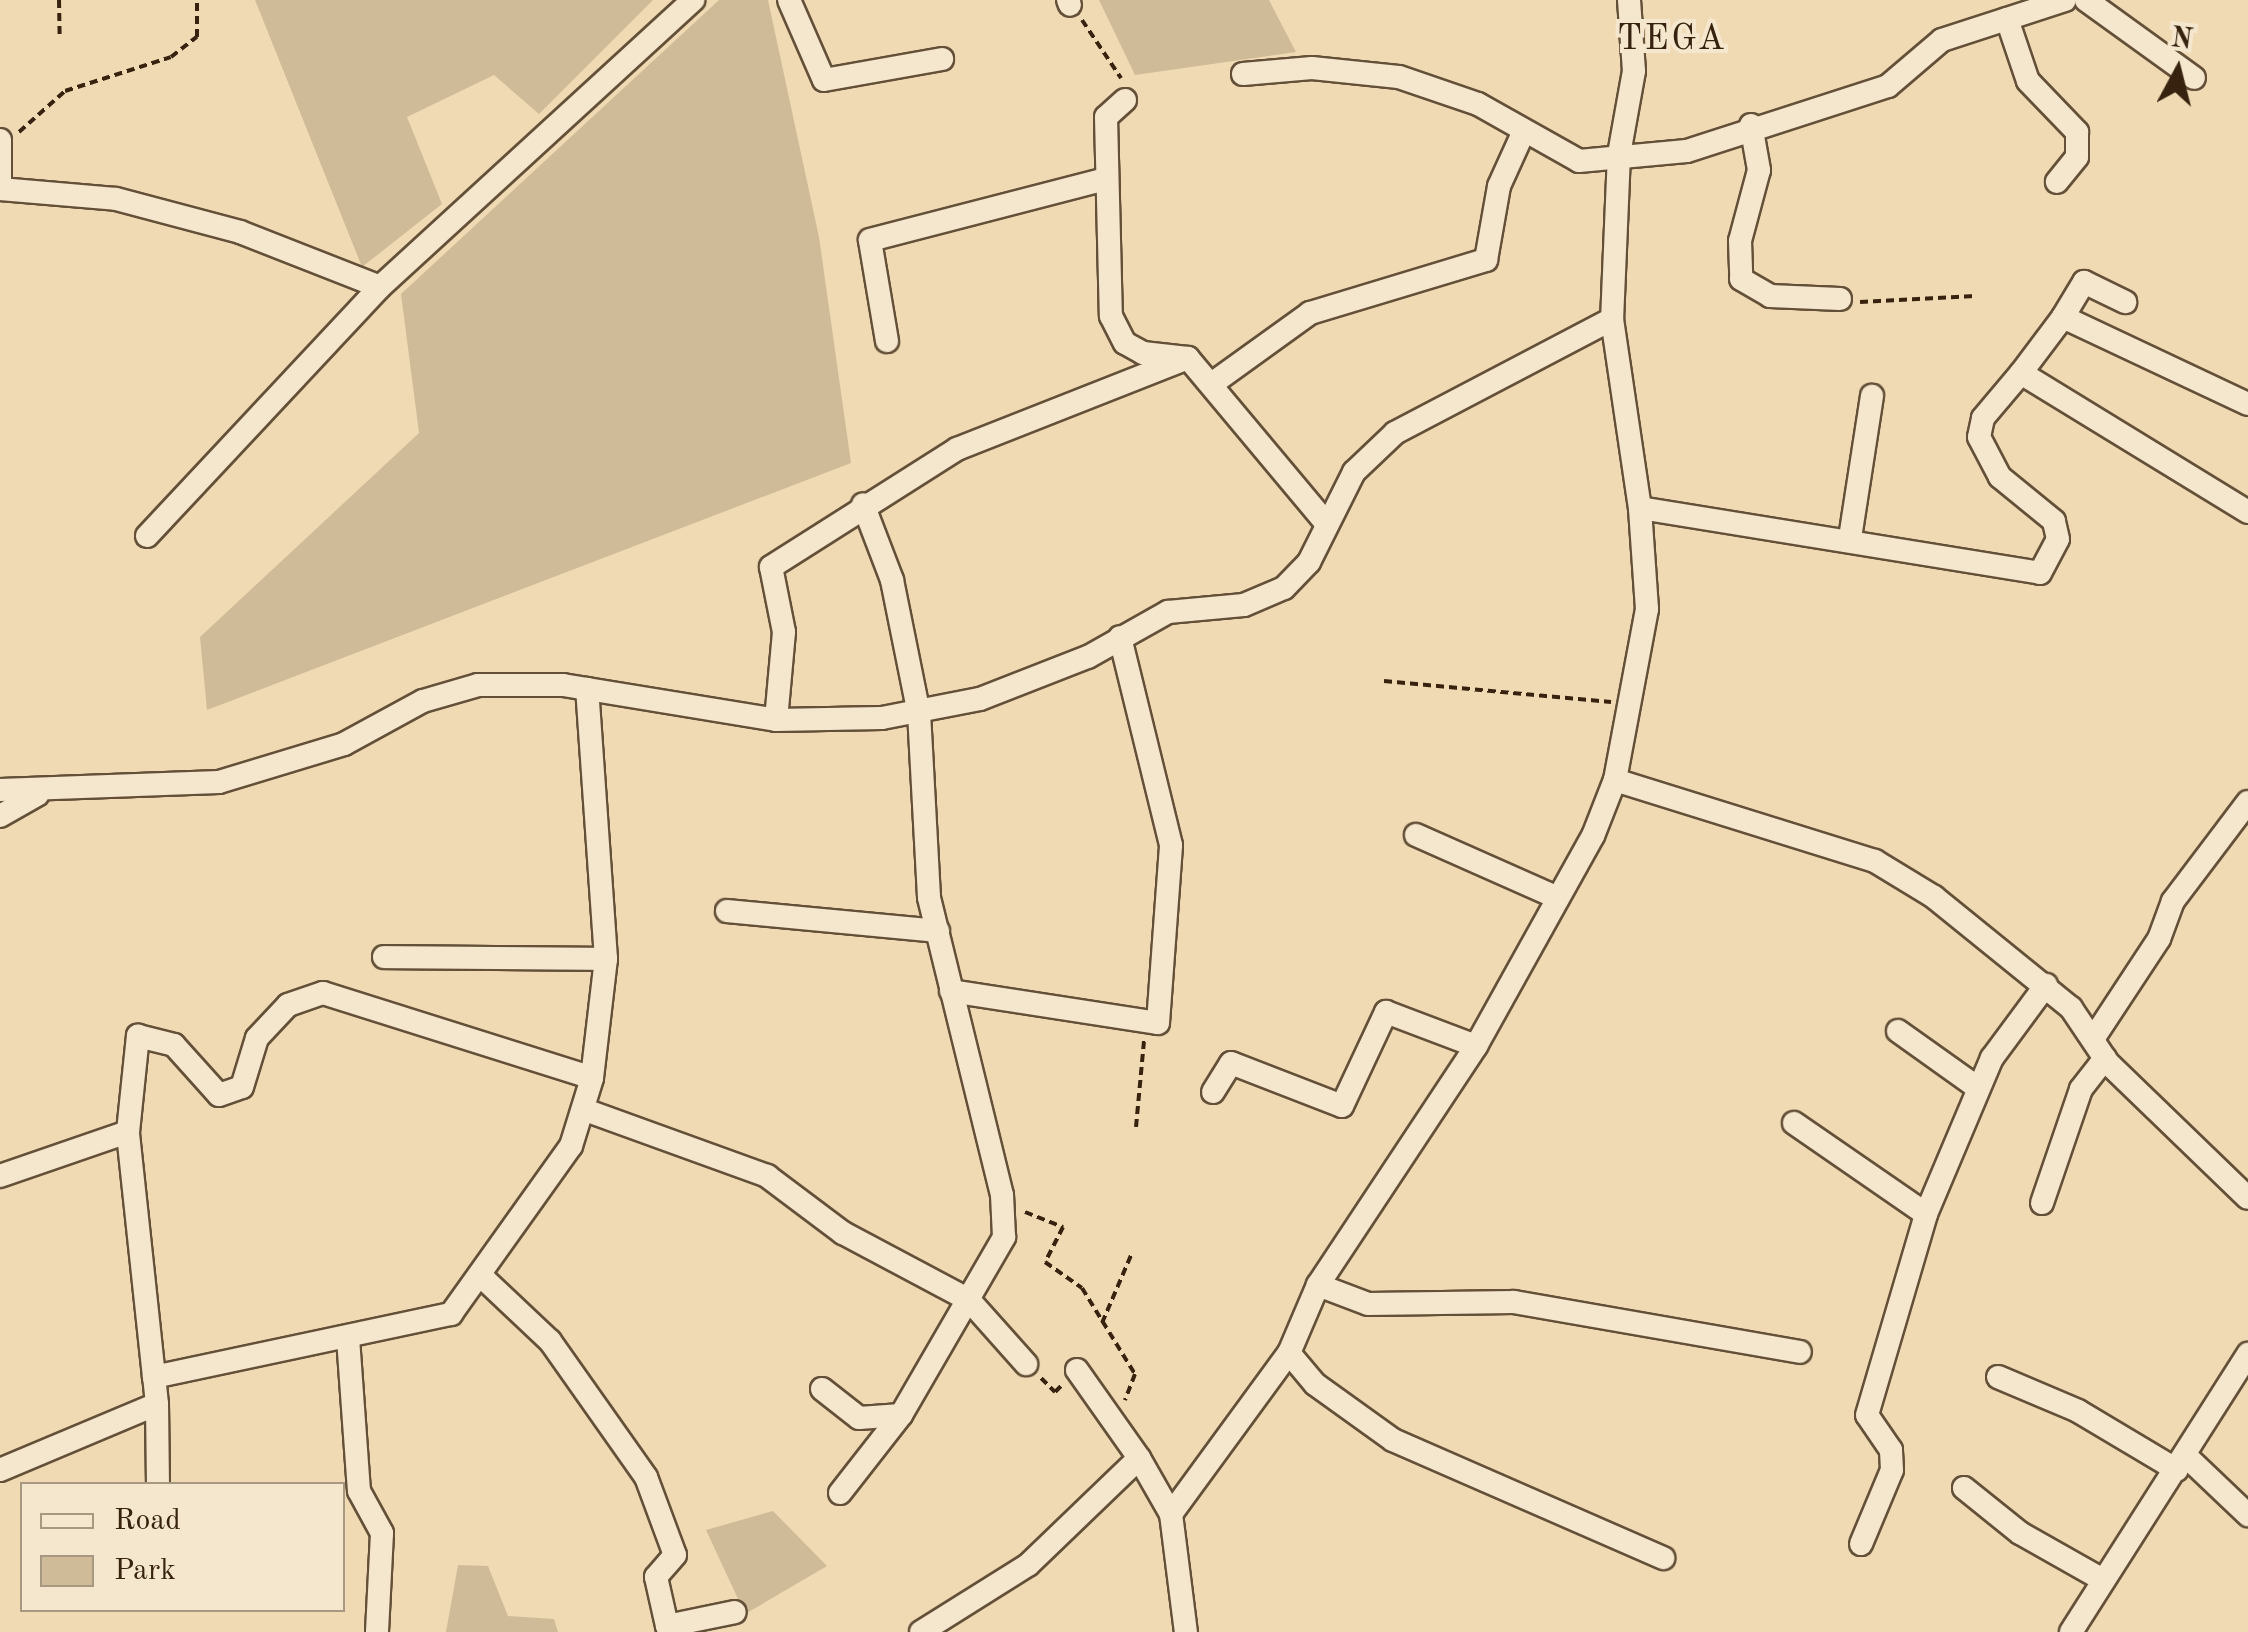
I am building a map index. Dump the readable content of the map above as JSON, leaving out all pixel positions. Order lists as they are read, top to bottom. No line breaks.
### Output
{"districts":["TEGA"],"legend":["Road","Park"],"north":"top"}
